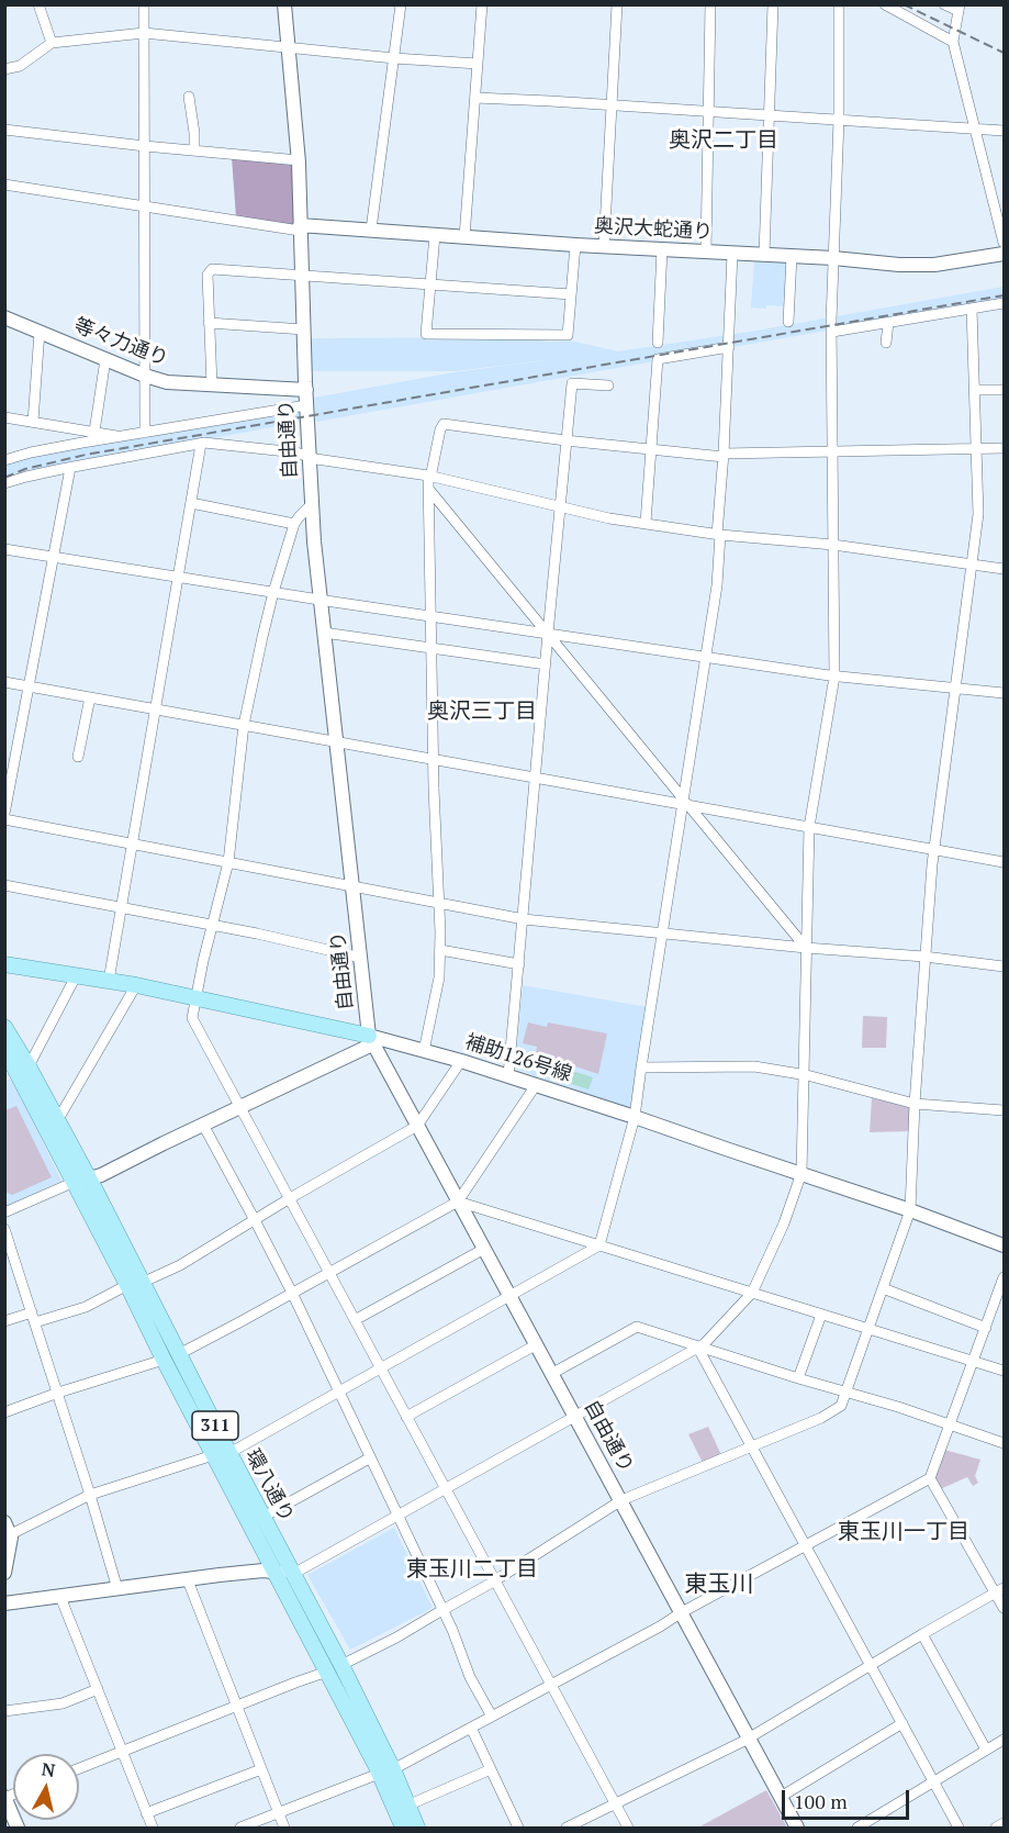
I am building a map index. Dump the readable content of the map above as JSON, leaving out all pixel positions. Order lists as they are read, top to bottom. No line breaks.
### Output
{"streets":{"main road":["補助126号線","311","環八通り"],"street":["奥沢大蛇通り","等々力通り","自由通り"]},"crossings":[["奥沢大蛇通り","自由通り"],["等々力通り","自由通り"],["自由通り","補助126号線"]],"districts":["奥沢二丁目","奥沢三丁目","東玉川一丁目","東玉川二丁目","東玉川"],"scale_bar":"100 m","north":"top"}
